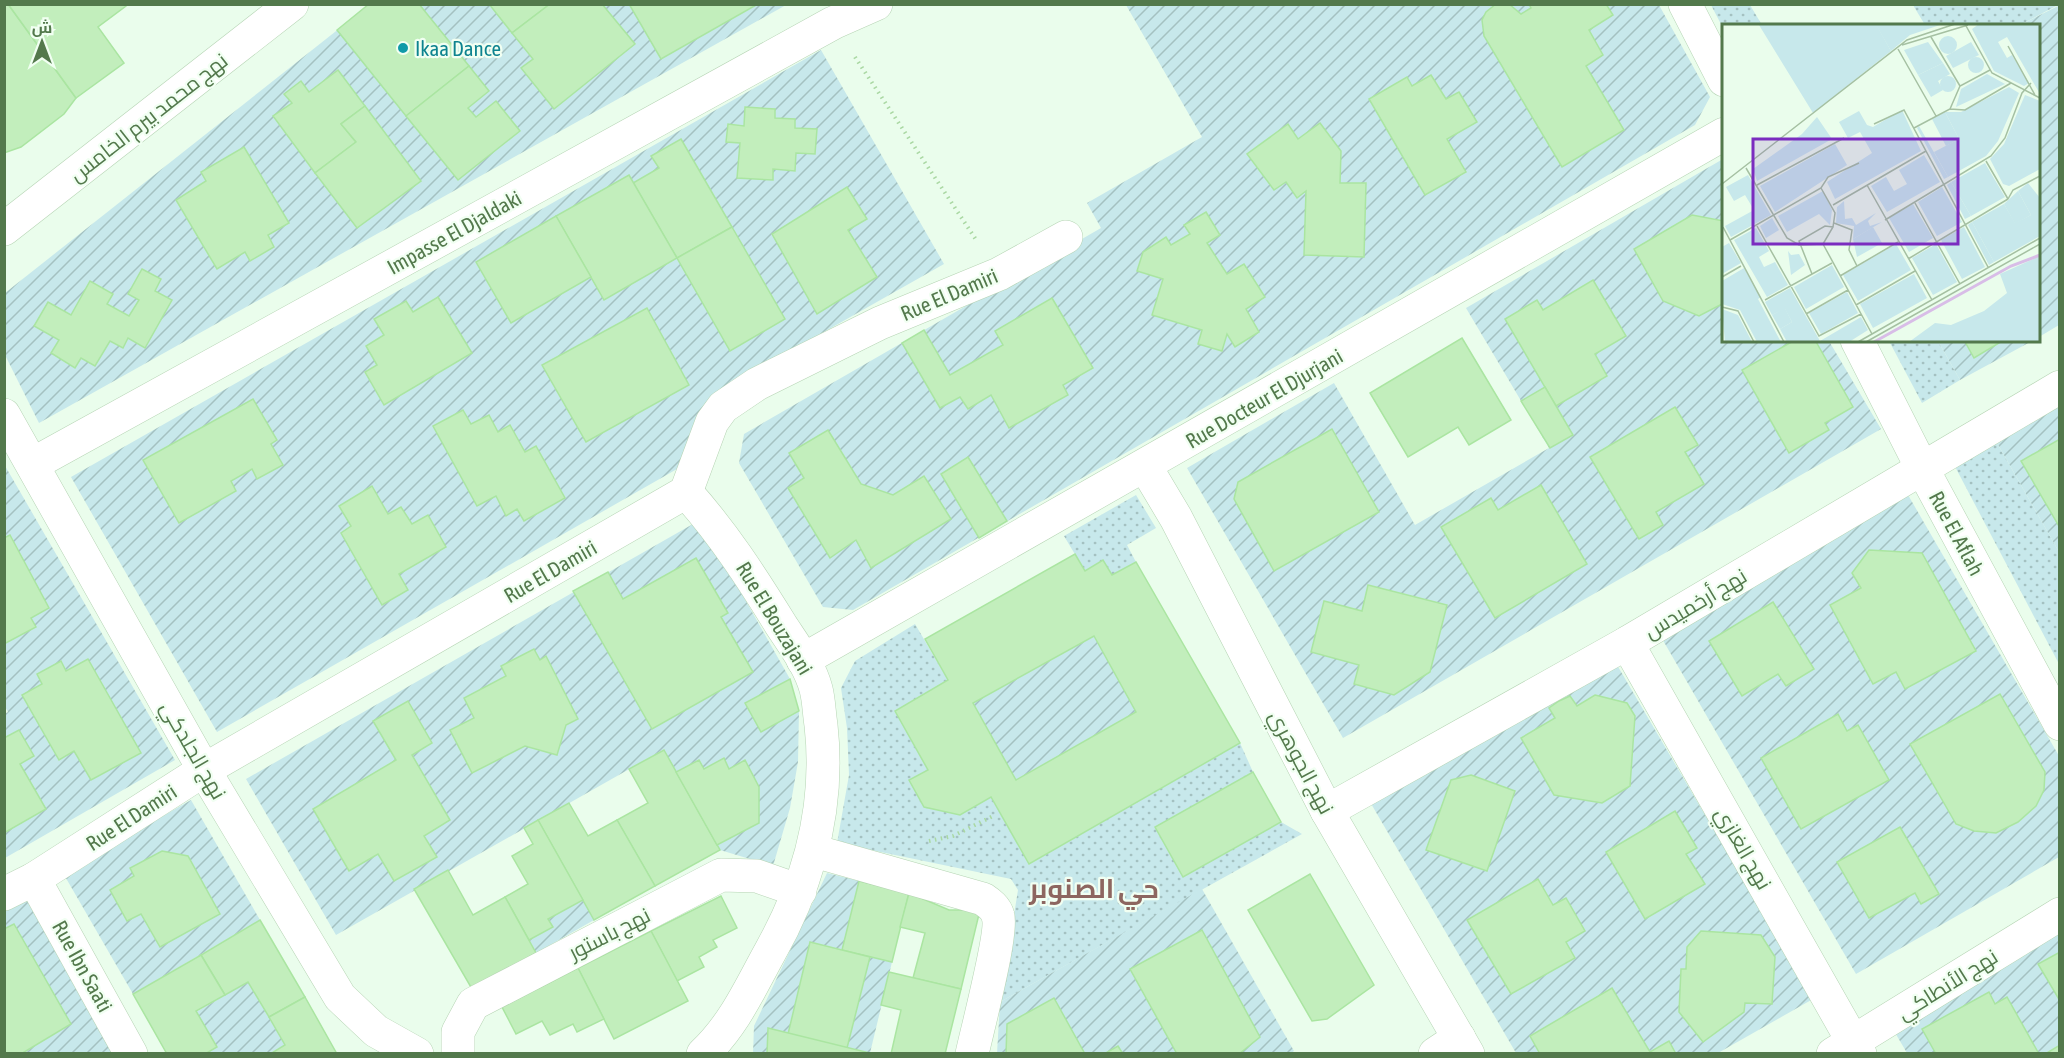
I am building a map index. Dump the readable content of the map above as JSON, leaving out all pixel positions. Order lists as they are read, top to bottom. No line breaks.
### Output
{"streets":{"street":["نهج محمد بيرم الخامس","Impasse El Djaldaki","Rue El Damiri","Rue Docteur El Djurjani","Rue El Aflah","نهج أرخميدس","Rue El Bouzajani","نهج الجلدكي","نهج الجوهري","نهج الغازي","نهج باستور","Rue Ibn Saati","نهج الأنطاكي"]},"crossings":[["Impasse El Djaldaki","نهج الجلدكي"],["Rue El Damiri","Rue El Bouzajani"],["Rue El Damiri","نهج الجلدكي"],["Rue El Damiri","Rue Ibn Saati"],["Rue Docteur El Djurjani","Rue El Bouzajani"],["Rue Docteur El Djurjani","نهج الجوهري"],["Rue El Aflah","نهج أرخميدس"],["نهج أرخميدس","نهج الجوهري"],["نهج أرخميدس","نهج الغازي"],["Rue El Bouzajani","نهج باستور"],["نهج الغازي","نهج الأنطاكي"]],"districts":["حي الصنوبر"],"places":["Ikaa Dance"],"north":"top"}
